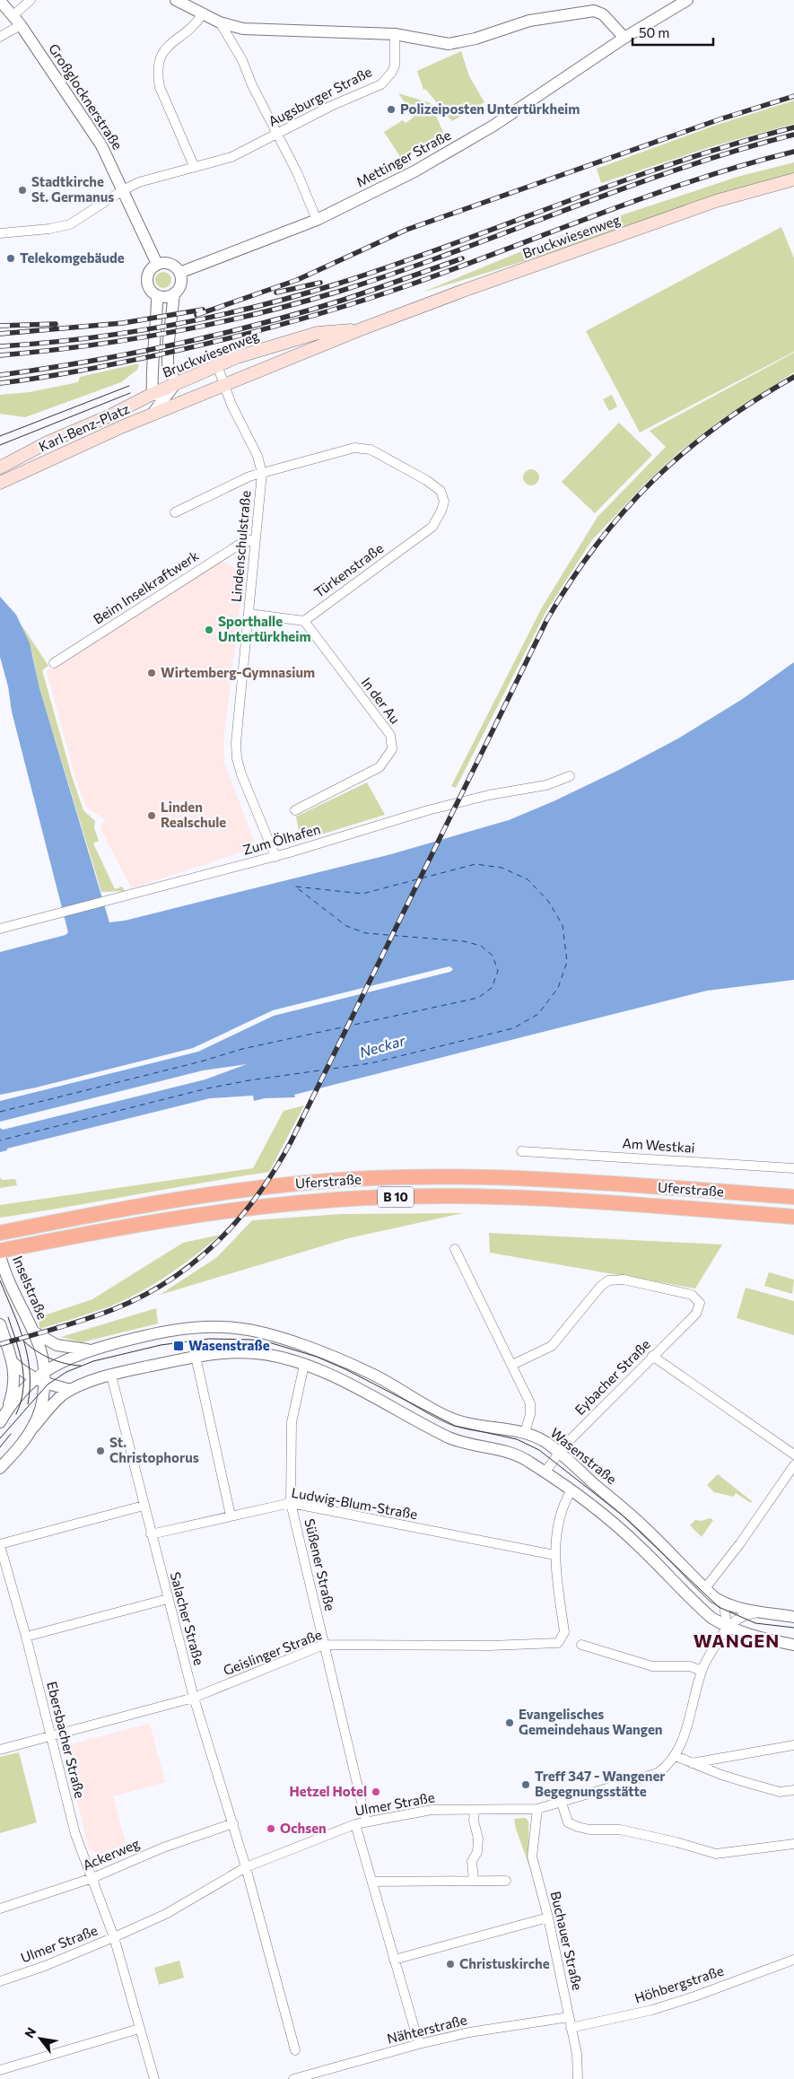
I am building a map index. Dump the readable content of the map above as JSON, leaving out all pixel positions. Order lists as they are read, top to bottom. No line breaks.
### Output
{"streets":{"highway":["Uferstraße","B 10"],"main road":["Bruckwiesenweg","Karl-Benz-Platz"],"street":["Großglocknerstraße","Augsburger Straße","Mettinger Straße","Lindenschulstraße","Türkenstraße","Beim Inselkraftwerk","In der Au","Zum Ölhafen","Am Westkai","Inselstraße","Eybacher Straße","Wasenstraße","Ludwig-Blum-Straße","Süßener Straße","Salacher Straße","Geislinger Straße","Ebersbacher Straße","Ulmer Straße","Ackerweg","Buchauer Straße","Höhbergstraße","Nähterstraße"]},"crossings":[["Großglocknerstraße","Augsburger Straße"],["Großglocknerstraße","Mettinger Straße"],["Bruckwiesenweg","Karl-Benz-Platz"],["Bruckwiesenweg","Lindenschulstraße"],["Lindenschulstraße","Türkenstraße"],["Lindenschulstraße","Beim Inselkraftwerk"],["Lindenschulstraße","Zum Ölhafen"],["Türkenstraße","In der Au"],["Inselstraße","Wasenstraße"],["Eybacher Straße","Wasenstraße"],["Ludwig-Blum-Straße","Süßener Straße"],["Ludwig-Blum-Straße","Salacher Straße"],["Ludwig-Blum-Straße","Geislinger Straße"],["Süßener Straße","Geislinger Straße"],["Süßener Straße","Ulmer Straße"],["Salacher Straße","Geislinger Straße"],["Salacher Straße","Ulmer Straße"],["Salacher Straße","Ackerweg"],["Geislinger Straße","Ebersbacher Straße"],["Ebersbacher Straße","Ulmer Straße"],["Ebersbacher Straße","Ackerweg"],["Ulmer Straße","Buchauer Straße"],["Buchauer Straße","Höhbergstraße"],["Buchauer Straße","Nähterstraße"]],"districts":["WANGEN"],"water":["Neckar"],"places":{"other":["Polizeiposten Untertürkheim","Stadtkirche St. Germanus","Telekomgebäude","Sporthalle Untertürkheim","Wirtemberg-Gymnasium","Linden Realschule","St. Christophorus","Evangelisches Gemeindehaus Wangen","Treff 347 - Wangener Begegnungsstätte","Hetzel Hotel","Ochsen","Christuskirche"],"transit":["Wasenstraße"]},"scale_bar":"50 m","north":"top left"}
